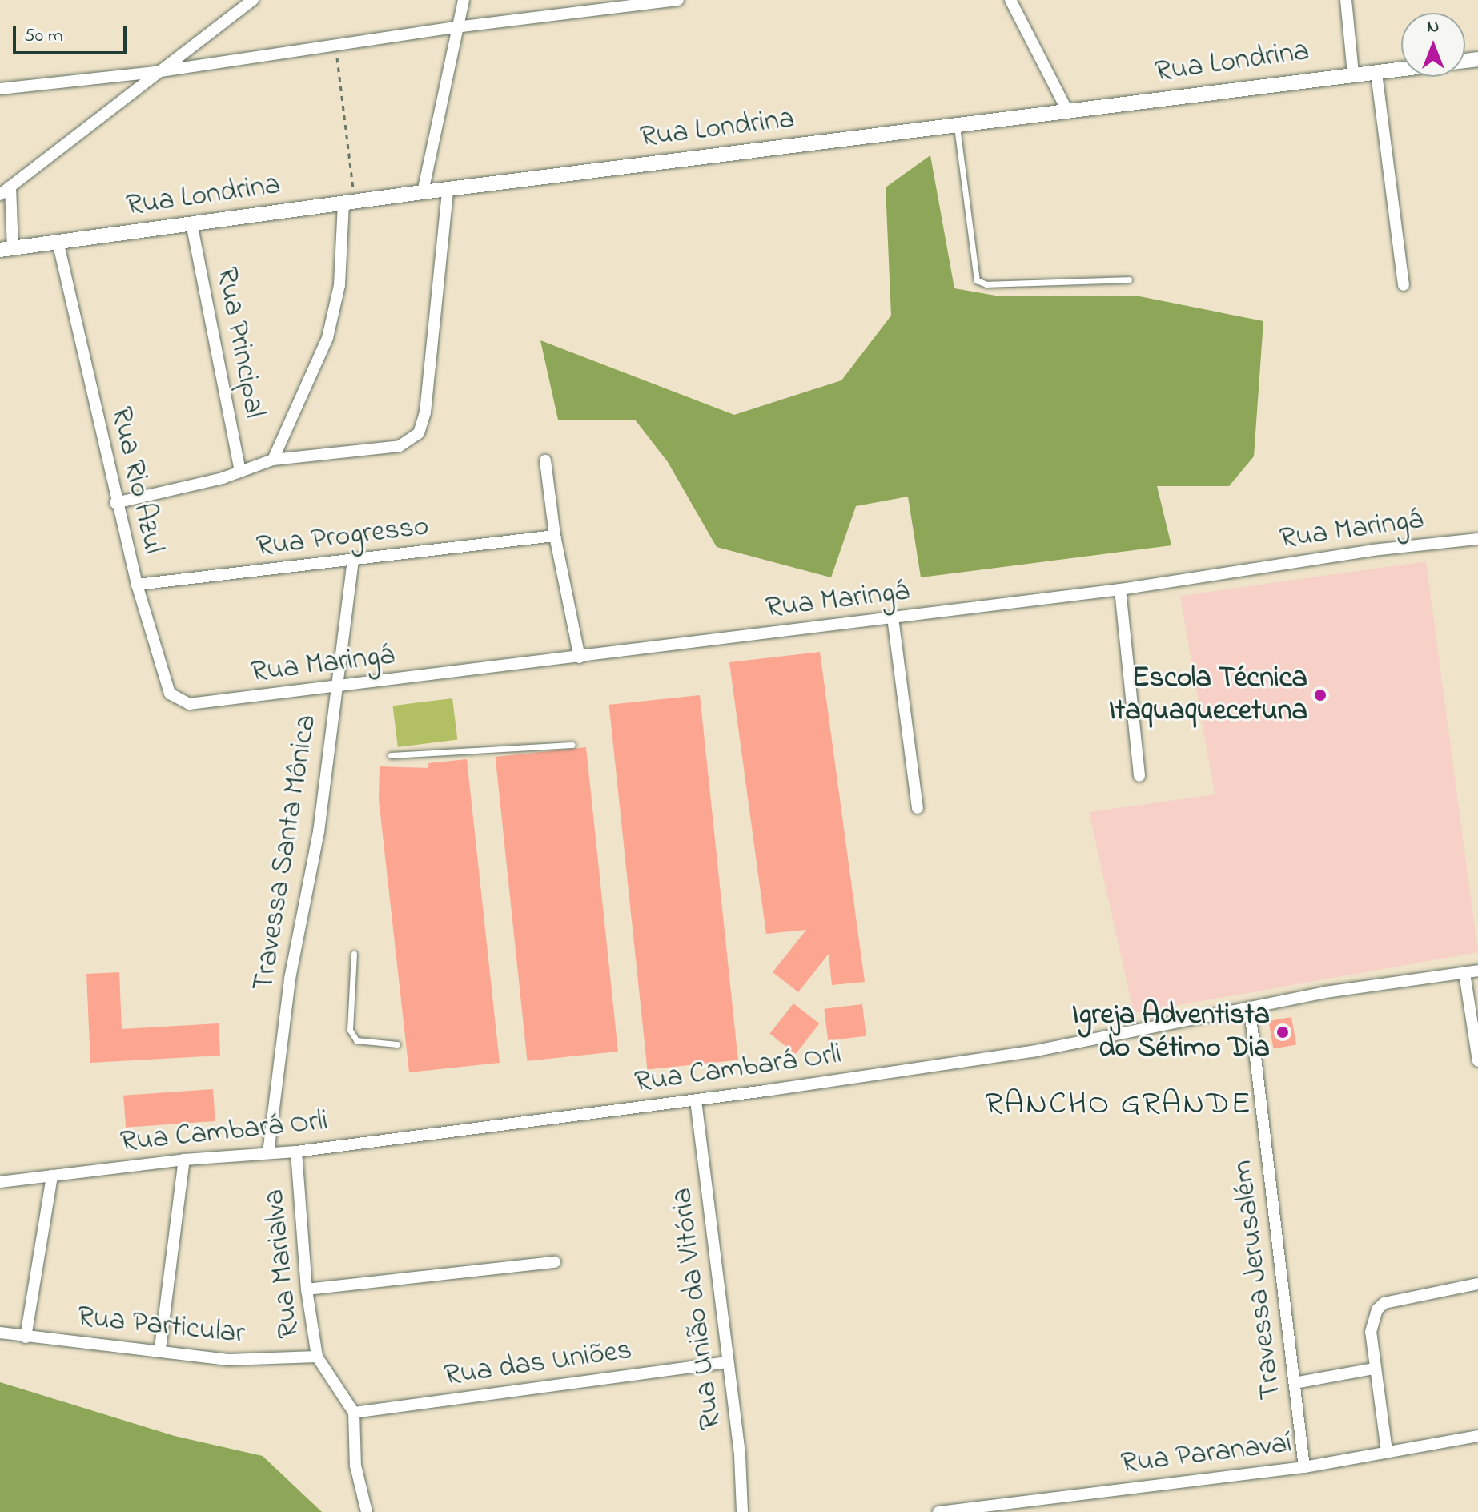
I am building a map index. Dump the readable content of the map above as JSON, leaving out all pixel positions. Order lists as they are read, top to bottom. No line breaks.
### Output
{"streets":{"street":["Rua Londrina","Rua Principal","Rua Rio Azul","Rua Maringá","Rua Progresso","Travessa Santa Mônica","Rua Cambará Orli","Rua Marialva","Travessa Jerusalém","Rua União da Vitória","Rua Particular","Rua das Uniões","Rua Paranavaí"]},"crossings":[["Rua Londrina","Rua Principal"],["Rua Londrina","Rua Rio Azul"],["Rua Rio Azul","Rua Maringá"],["Rua Rio Azul","Rua Progresso"],["Rua Maringá","Travessa Santa Mônica"],["Rua Progresso","Travessa Santa Mônica"],["Travessa Santa Mônica","Rua Cambará Orli"],["Rua Cambará Orli","Rua Marialva"],["Rua Cambará Orli","Travessa Jerusalém"],["Rua Cambará Orli","Rua União da Vitória"],["Rua Marialva","Rua Particular"],["Rua Marialva","Rua das Uniões"],["Travessa Jerusalém","Rua Paranavaí"],["Rua União da Vitória","Rua das Uniões"]],"districts":["RANCHO GRANDE"],"places":["Escola Técnica Itaquaquecetuna","Igreja Adventista do Sétimo Dia"],"scale_bar":"50 m","north":"top"}
